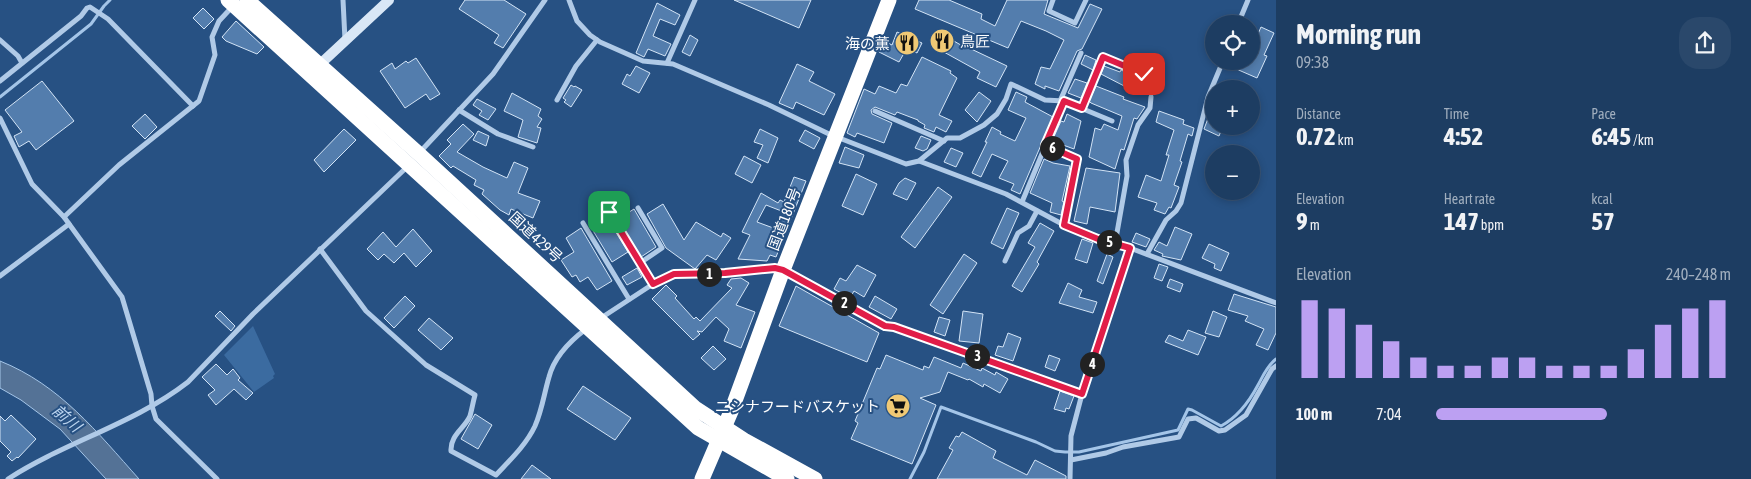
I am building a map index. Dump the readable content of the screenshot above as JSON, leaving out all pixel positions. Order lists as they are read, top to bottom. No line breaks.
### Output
{"streets":{"highway":["国道180号","国道429号"]},"crossings":[["国道180号","国道429号"]],"water":["前川"],"places":{"restaurant":["鳥匠","海の薫"],"supermarket":["ニシナフードバスケット"]},"page":{"heading":["Morning run","09:38"],"map_buttons":["+","−"],"stats":[["Distance","0.72 km"],["Time","4:52"],["Pace","6:45 /km"],["Elevation","9 m"],["Heart rate","147 bpm"],["kcal","57"]],"pins":["6","5","1","2","3","4"],"chart":["Elevation","240–248 m"],"list":[{"name":"100 m","note":"7:04"}]}}
